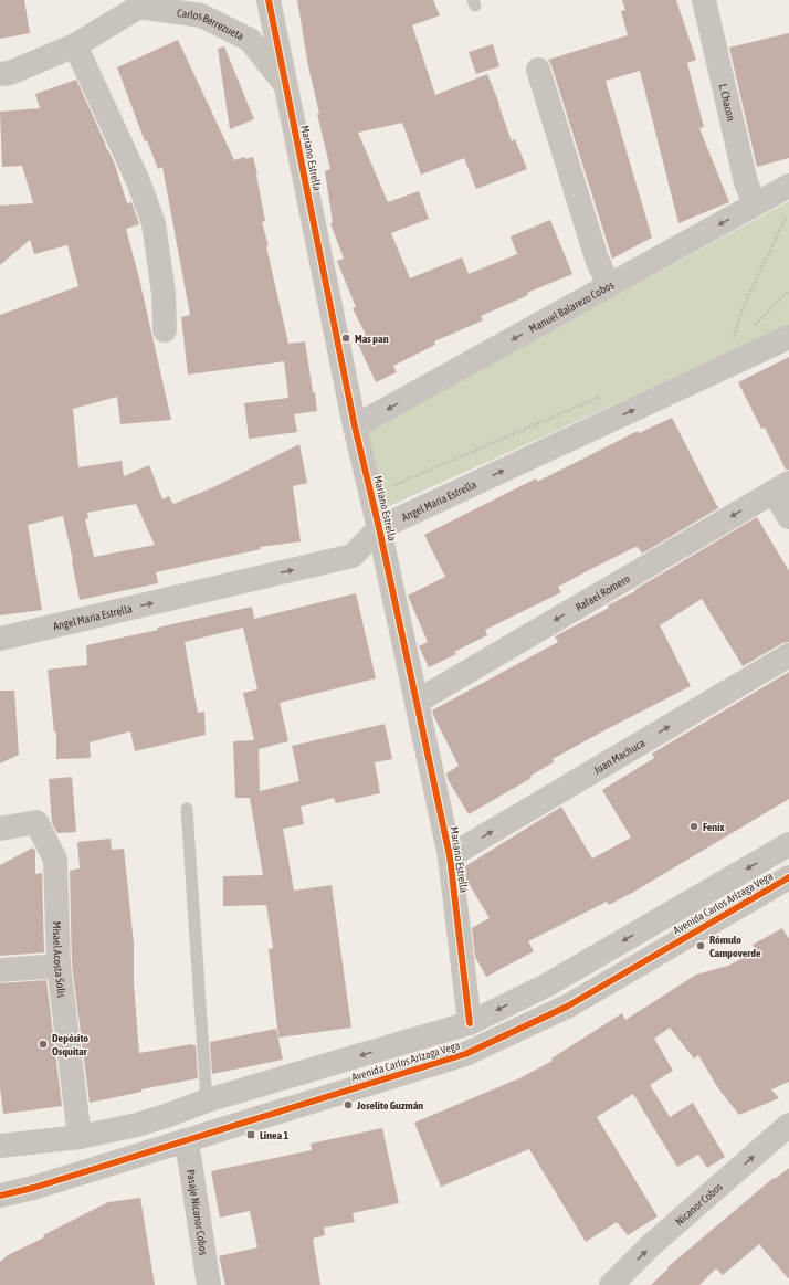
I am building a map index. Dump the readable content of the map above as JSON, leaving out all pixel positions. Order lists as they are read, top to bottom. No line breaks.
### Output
{"streets":{"street":["Carlos Berrezueta","L. Chacon","Mariano Estrella","Manuel Balarezo Cobos","Angel Maria Estrella","Rafael Romero","Juan Machuca","Avenida Carlos Arízaga Vega","Misael Acosta Solis","Nicanor Cobos","Pasaje Nicanor Cobos"]},"crossings":[["Carlos Berrezueta","Mariano Estrella"],["L. Chacon","Manuel Balarezo Cobos"],["Mariano Estrella","Manuel Balarezo Cobos"],["Mariano Estrella","Angel Maria Estrella"],["Mariano Estrella","Rafael Romero"],["Mariano Estrella","Juan Machuca"],["Mariano Estrella","Avenida Carlos Arízaga Vega"],["Avenida Carlos Arízaga Vega","Misael Acosta Solis"],["Avenida Carlos Arízaga Vega","Pasaje Nicanor Cobos"]],"one_way":["Manuel Balarezo Cobos","Angel Maria Estrella","Rafael Romero","Juan Machuca","Nicanor Cobos"],"places":{"other":["Mas pan","Fenix","Rómulo Campoverde","Depósito Osquitar","Joselito Guzmán"],"transit":["Linea 1"]}}
